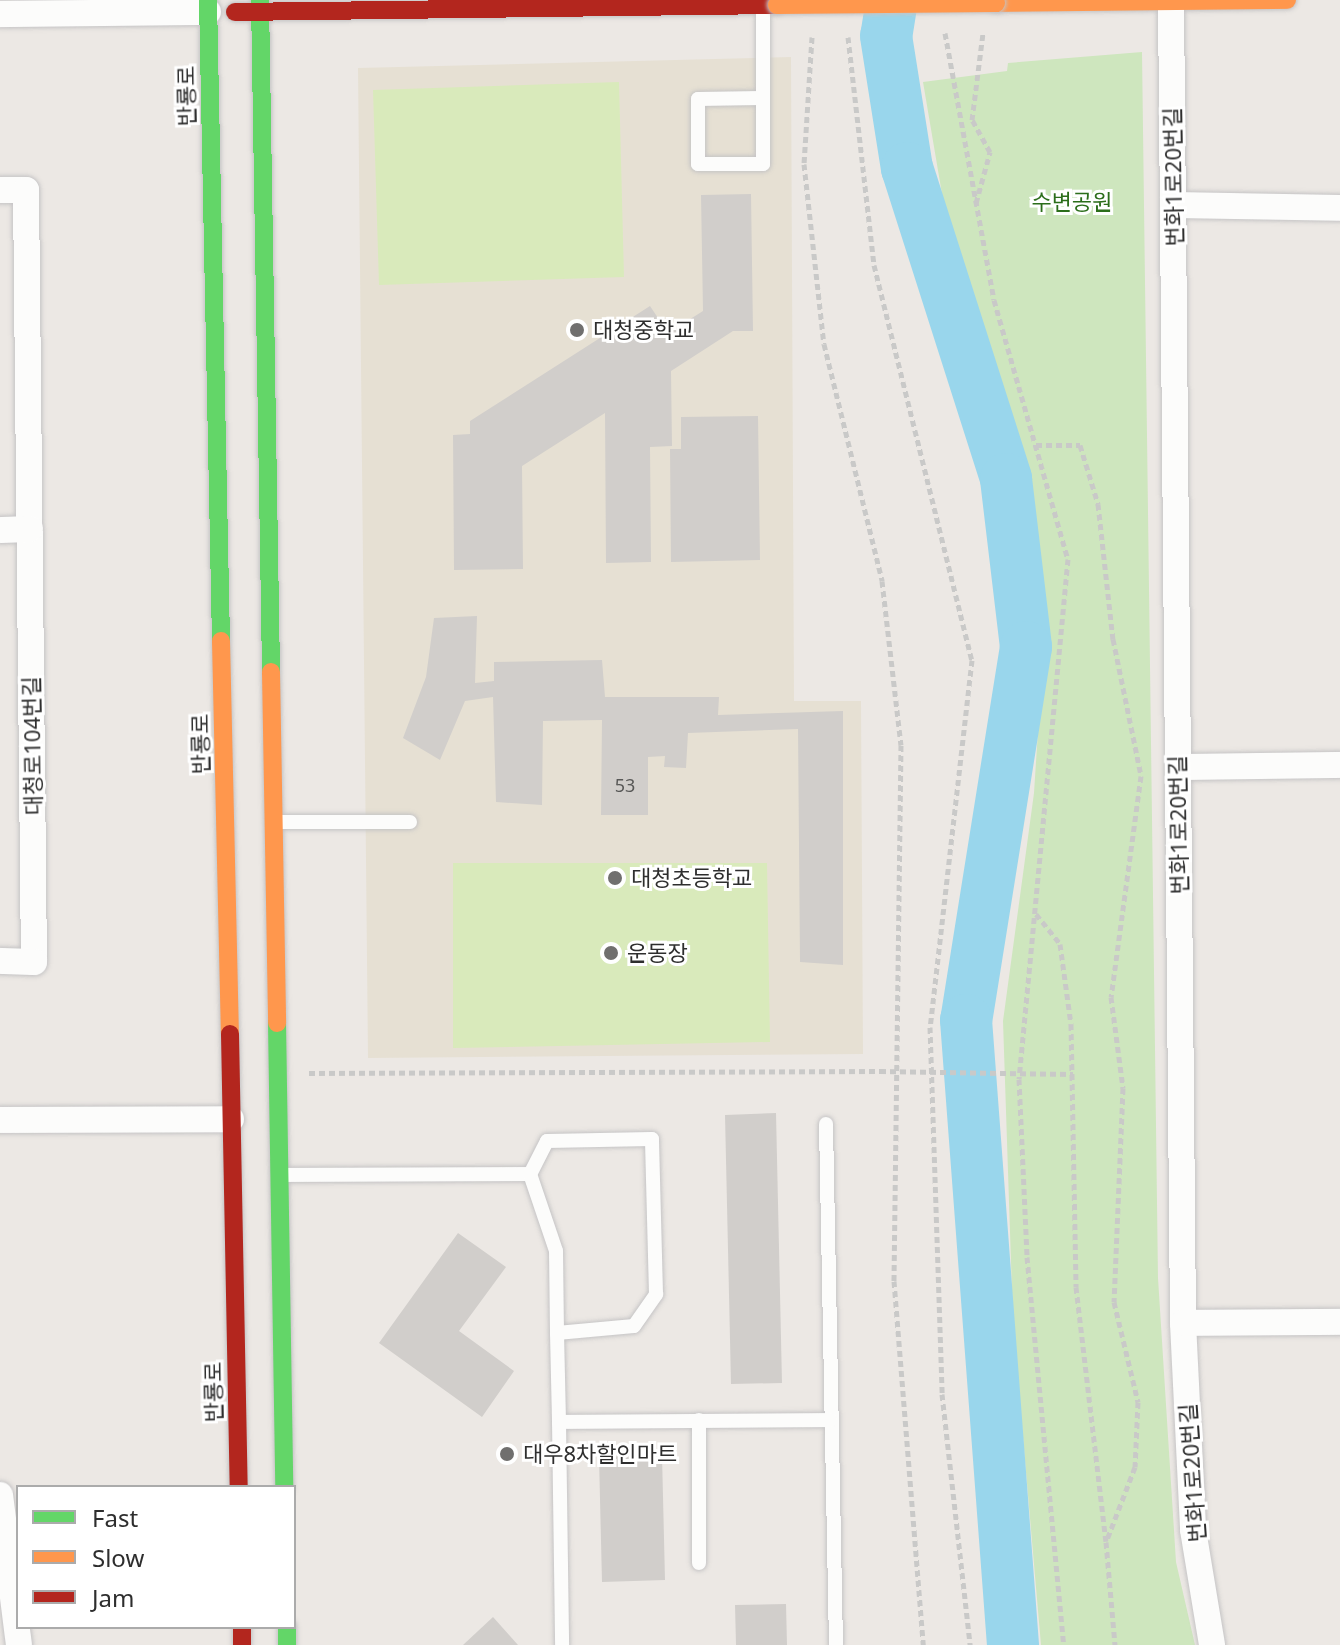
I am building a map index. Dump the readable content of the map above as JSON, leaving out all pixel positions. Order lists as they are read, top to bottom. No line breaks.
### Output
{"streets":{"street":["반룡로","번화1로20번길","대청로104번길"]},"parks":["수변공원"],"places":["대청중학교","대청초등학교","운동장","대우8차할인마트"],"house_numbers":["53"],"legend":["Fast","Slow","Jam"]}
